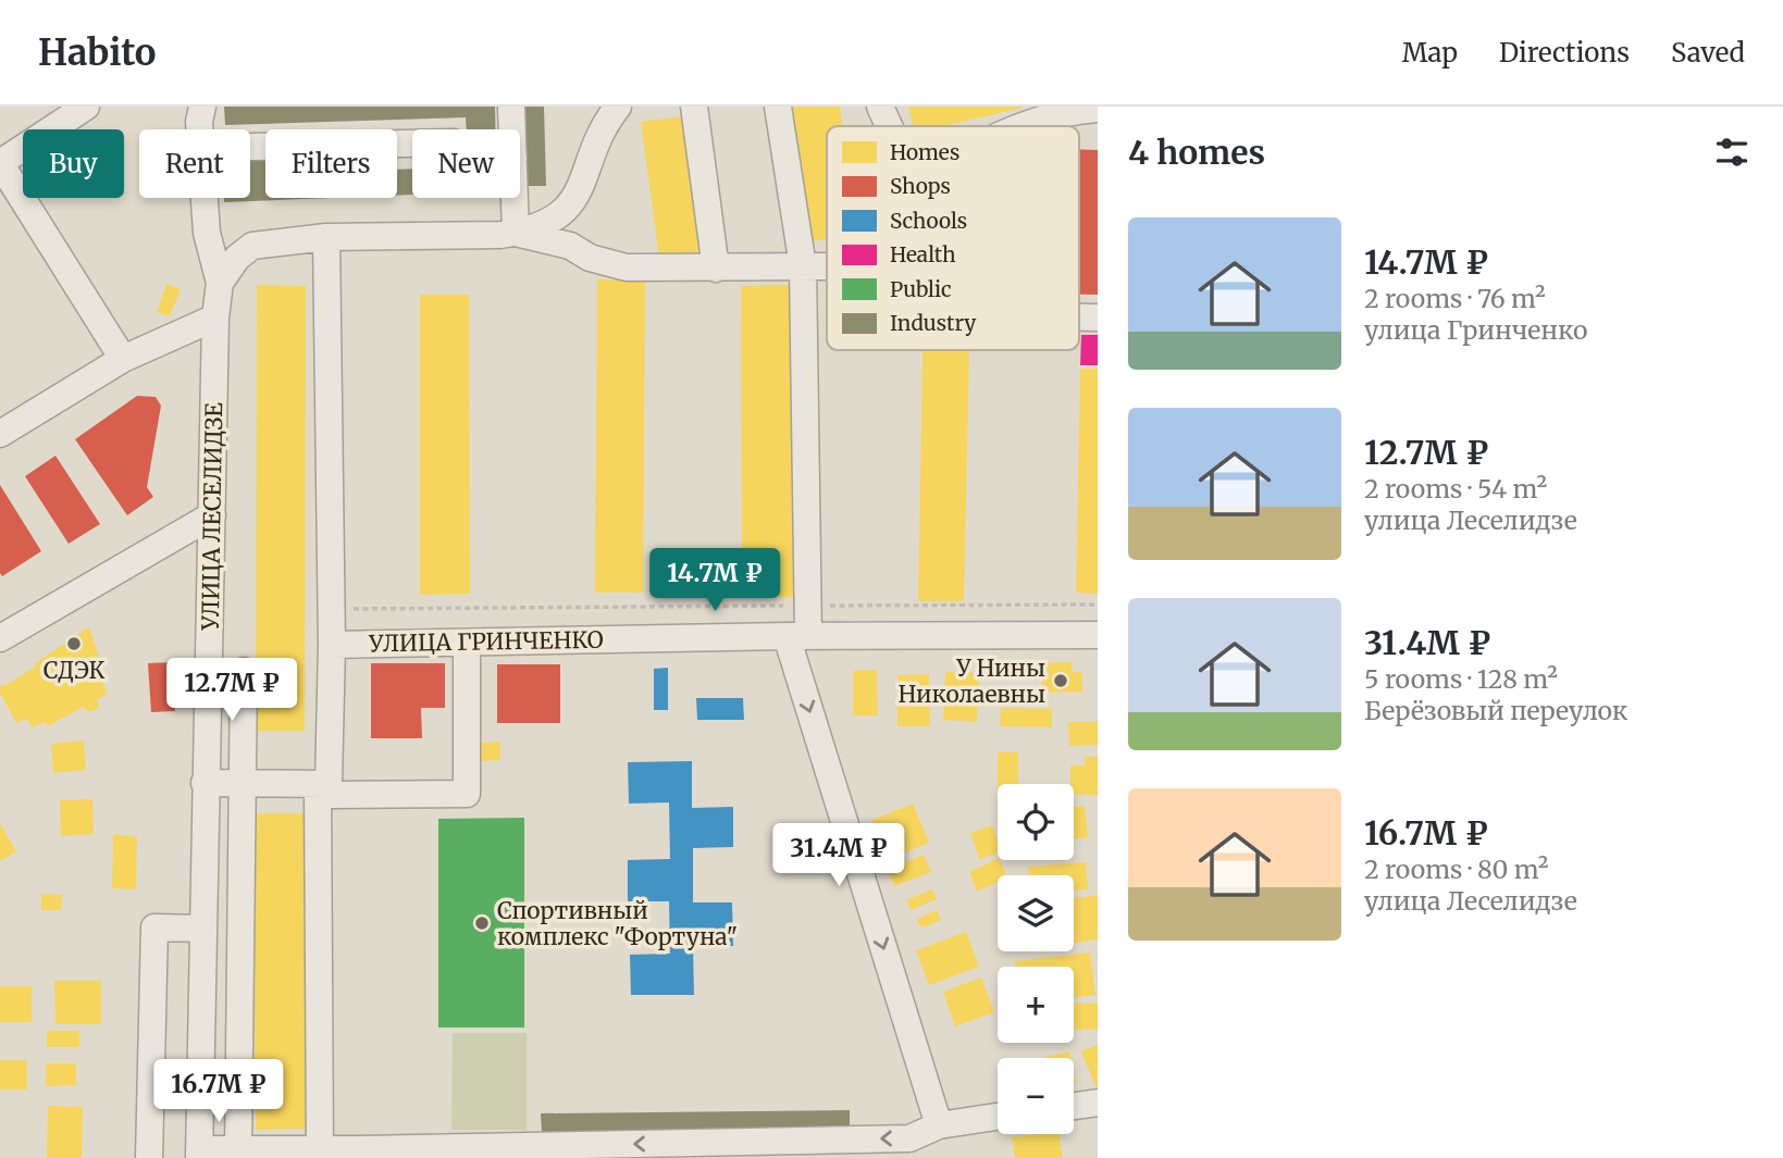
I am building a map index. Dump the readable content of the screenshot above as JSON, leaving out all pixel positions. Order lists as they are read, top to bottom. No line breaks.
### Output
{"streets":{"street":["УЛИЦА ЛЕСЕЛИДЗЕ","УЛИЦА ГРИНЧЕНКО"]},"places":["СДЭК","У Нины Николаевны","Спортивный комплекс \"Фортуна\""],"legend":["Homes","Shops","Schools","Health","Public","Industry"],"page":{"header":"Habito","nav":["Map","Directions","Saved"],"heading":"4 homes","chip":["Buy","Rent","Filters","New"],"list":[{"name":"14.7M ₽","note":"2 rooms · 76 m² · улица Гринченко"},{"name":"12.7M ₽","note":"2 rooms · 54 m² · улица Леселидзе"},{"name":"31.4M ₽","note":"5 rooms · 128 m² · Берёзовый переулок"},{"name":"16.7M ₽","note":"2 rooms · 80 m² · улица Леселидзе"}],"price":["14.7M ₽","12.7M ₽","31.4M ₽","16.7M ₽"],"map_buttons":["+","−"]}}
